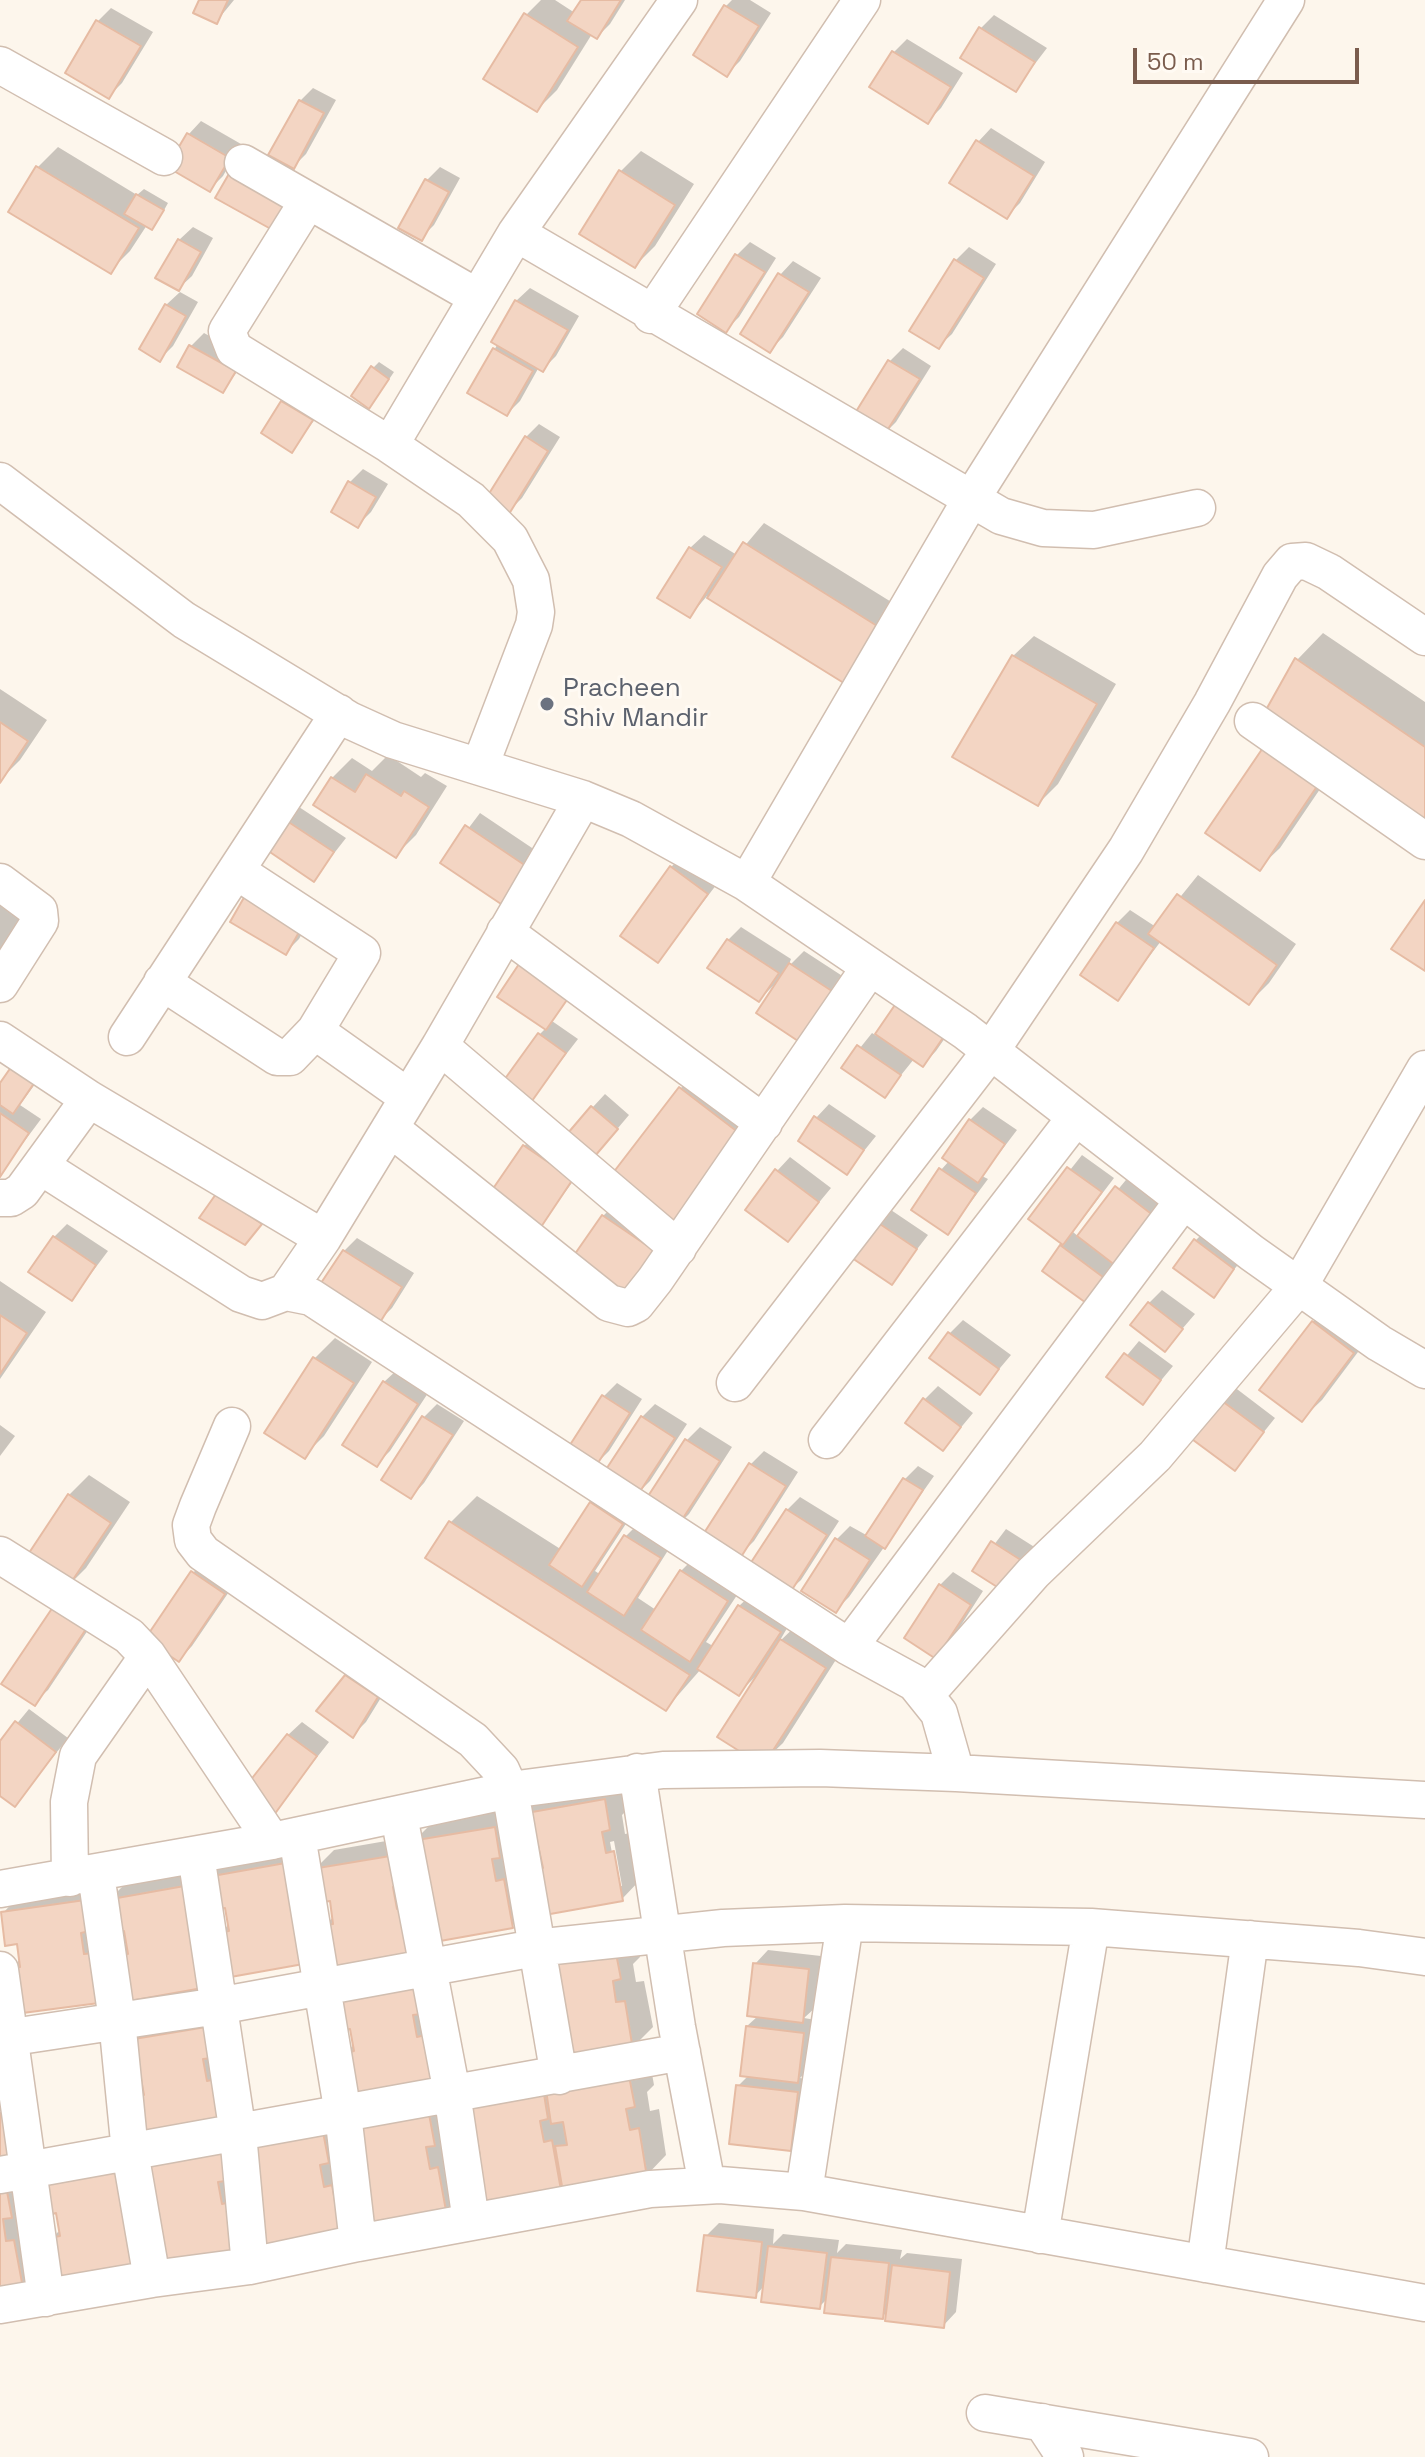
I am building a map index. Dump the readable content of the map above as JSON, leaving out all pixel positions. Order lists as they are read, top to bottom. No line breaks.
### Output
{"places":["Pracheen Shiv Mandir"],"scale_bar":"50 m"}
